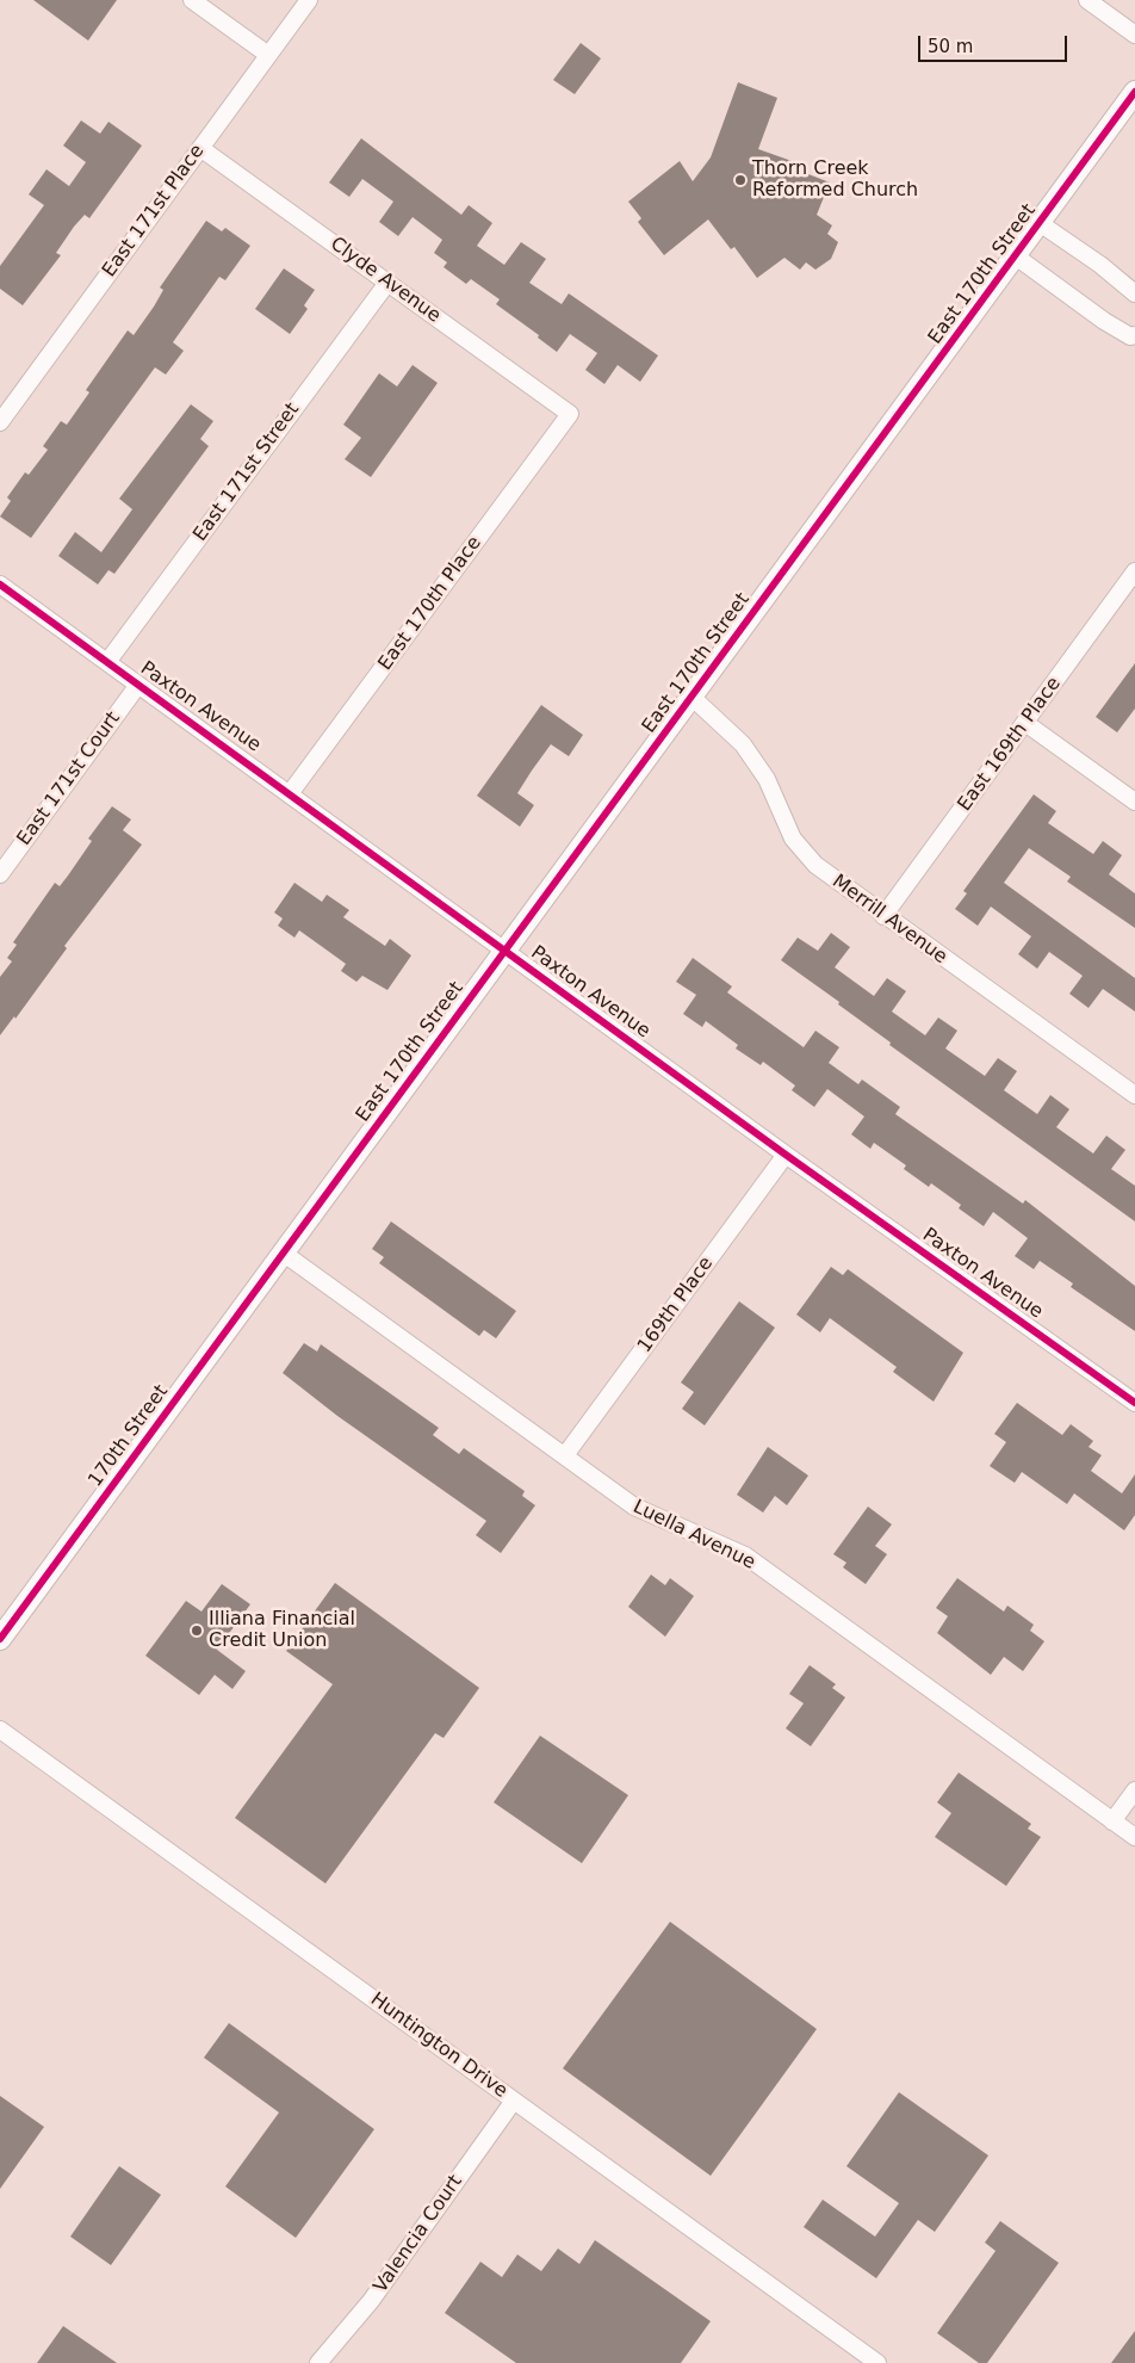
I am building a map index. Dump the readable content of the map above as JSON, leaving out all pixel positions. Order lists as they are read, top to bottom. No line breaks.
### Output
{"streets":{"street":["East 171st Place","East 170th Street","Clyde Avenue","East 171st Street","East 170th Place","Paxton Avenue","East 169th Place","East 171st Court","Merrill Avenue","169th Place","170th Street","Luella Avenue","Huntington Drive","Valencia Court"]},"crossings":[["East 171st Place","Clyde Avenue"],["East 170th Street","Paxton Avenue"],["East 170th Street","Merrill Avenue"],["East 170th Street","170th Street"],["East 170th Street","Luella Avenue"],["Clyde Avenue","East 171st Street"],["Clyde Avenue","East 170th Place"],["East 171st Street","Paxton Avenue"],["East 170th Place","Paxton Avenue"],["Paxton Avenue","East 171st Court"],["Paxton Avenue","169th Place"],["East 169th Place","Merrill Avenue"],["169th Place","Luella Avenue"],["170th Street","Luella Avenue"],["Huntington Drive","Valencia Court"]],"places":["Thorn Creek Reformed Church","Illiana Financial Credit Union"],"scale_bar":"50 m"}
